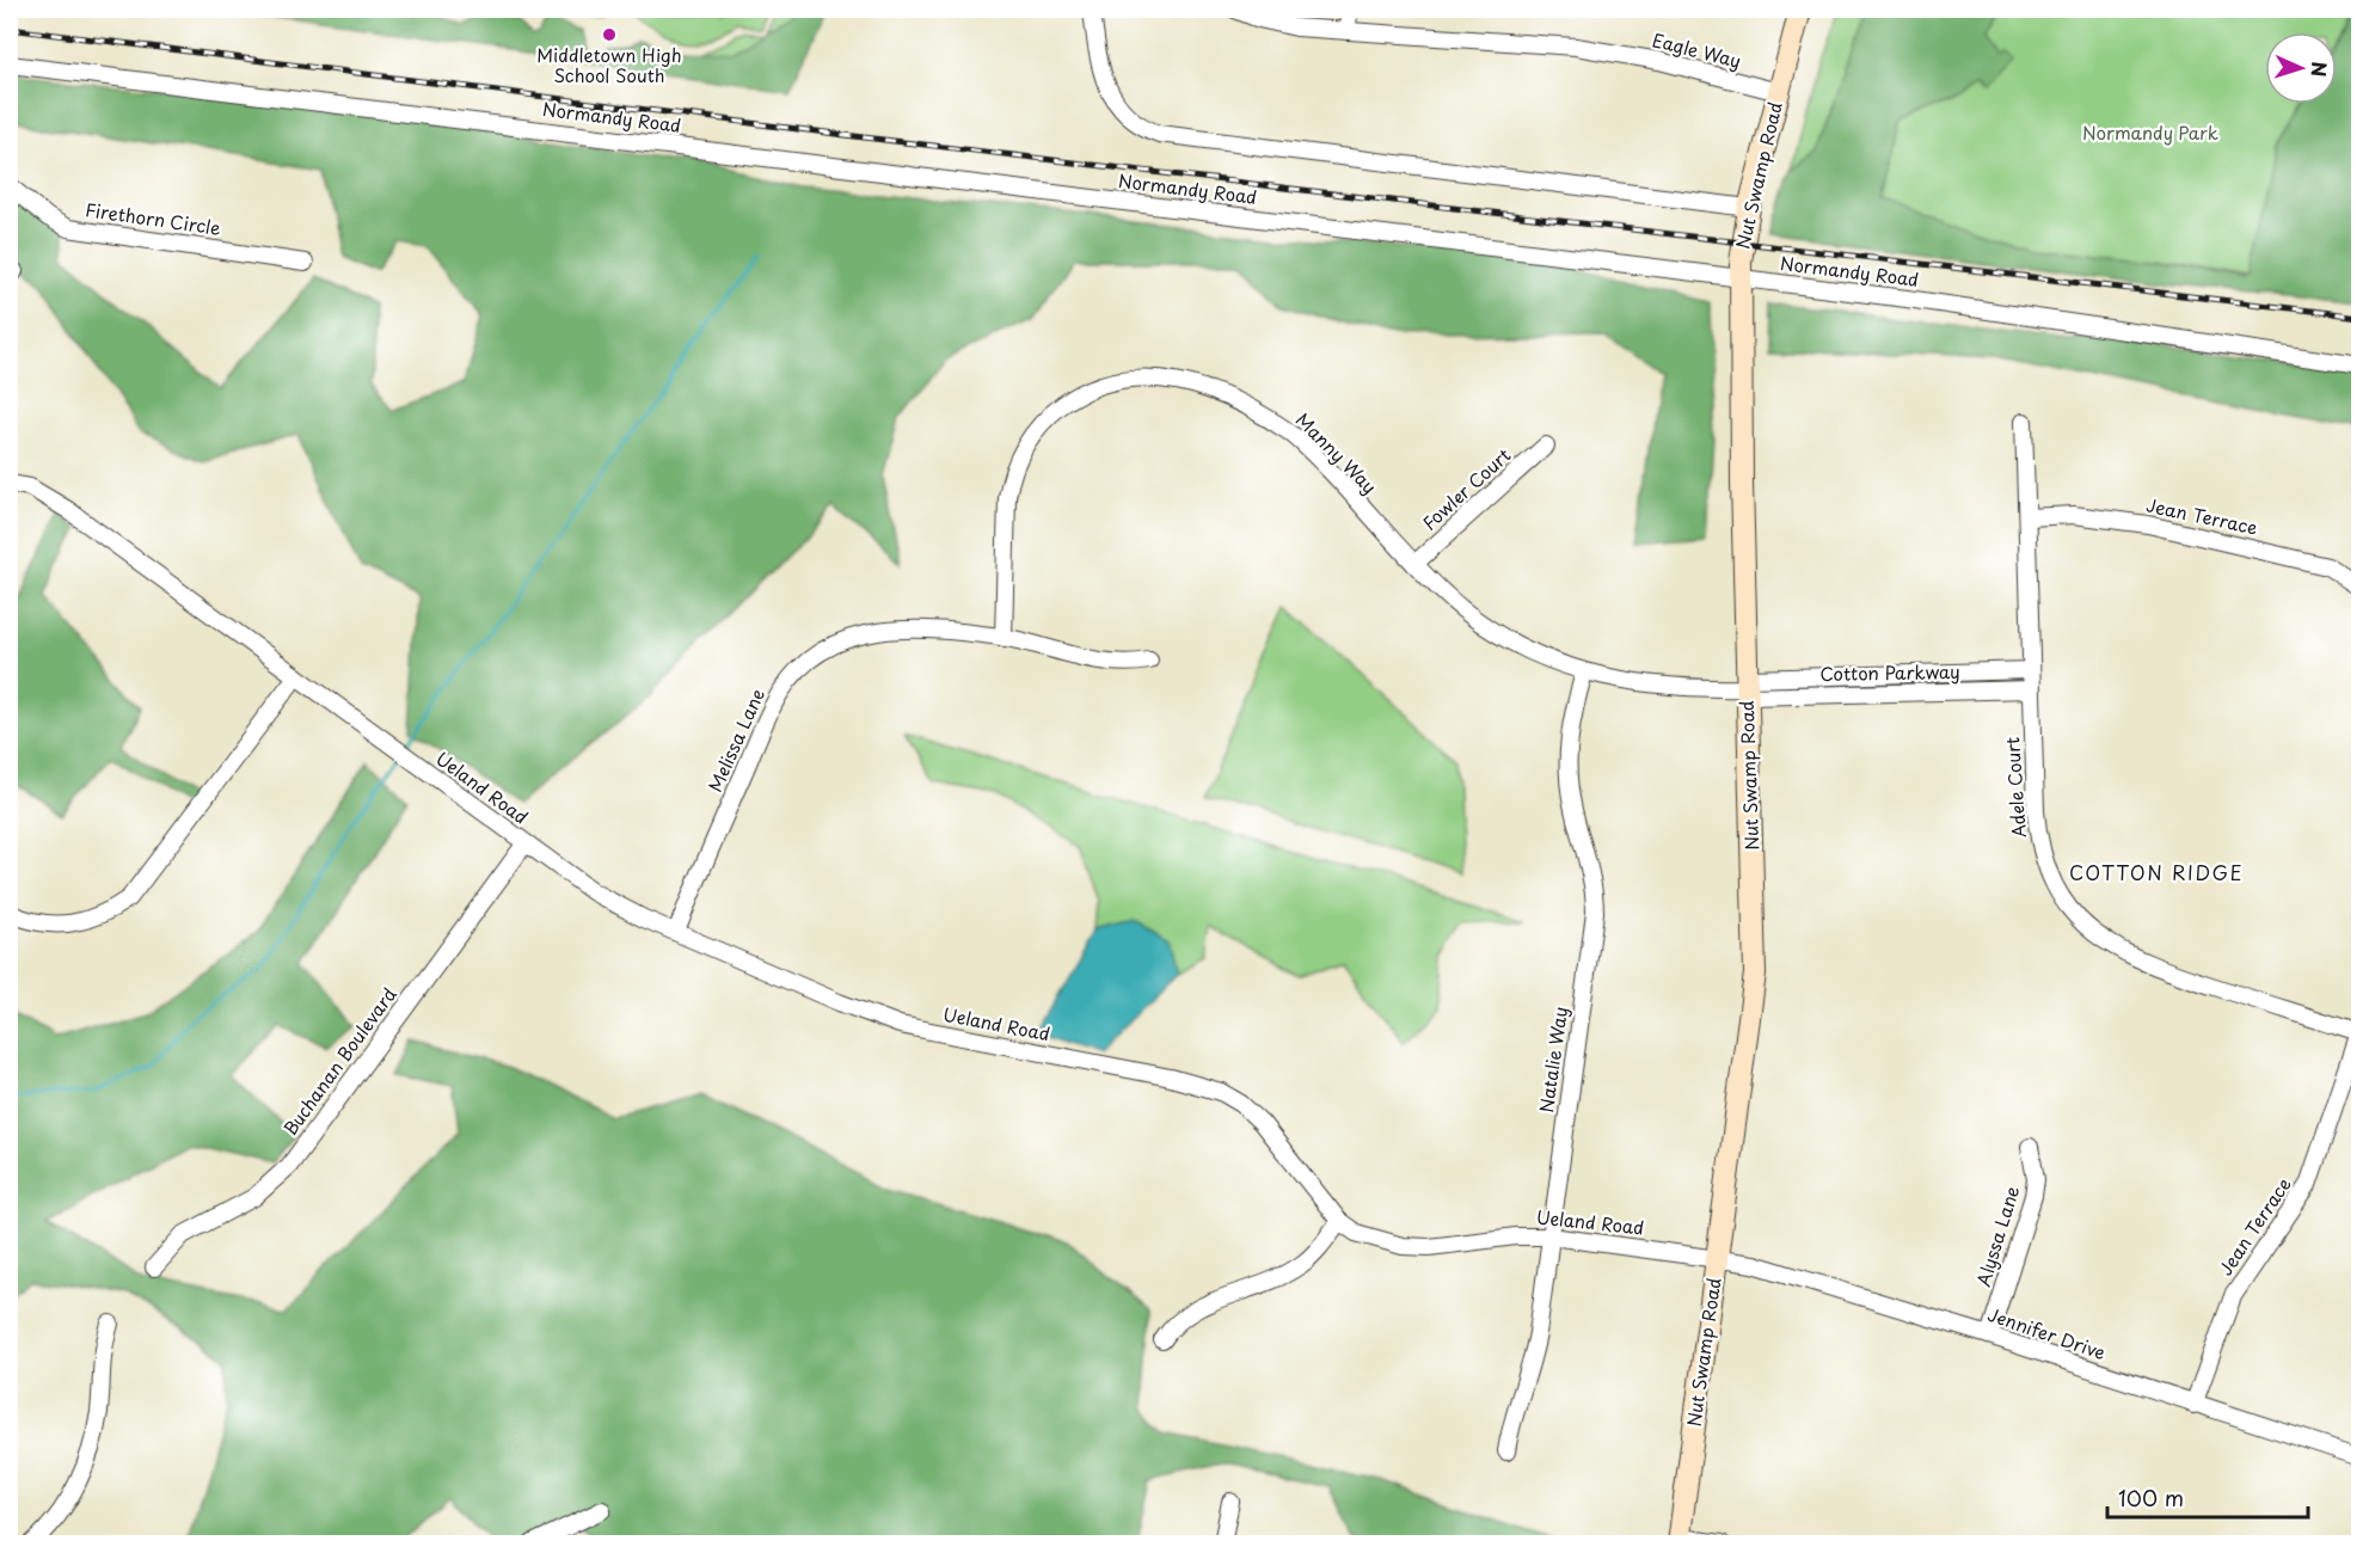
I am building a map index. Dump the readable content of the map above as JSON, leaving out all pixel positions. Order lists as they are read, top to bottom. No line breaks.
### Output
{"streets":{"main road":["Nut Swamp Road"],"street":["Eagle Way","Normandy Road","Firethorn Circle","Manny Way","Fowler Court","Jean Terrace","Cotton Parkway","Melissa Lane","Adele Court","Ueland Road","Natalie Way","Buchanan Boulevard","Alyssa Lane","Jennifer Drive"]},"crossings":[["Eagle Way","Nut Swamp Road"],["Normandy Road","Nut Swamp Road"],["Nut Swamp Road","Manny Way"],["Nut Swamp Road","Cotton Parkway"],["Nut Swamp Road","Ueland Road"],["Nut Swamp Road","Jennifer Drive"],["Manny Way","Fowler Court"],["Manny Way","Cotton Parkway"],["Manny Way","Melissa Lane"],["Manny Way","Natalie Way"],["Jean Terrace","Adele Court"],["Jean Terrace","Jennifer Drive"],["Cotton Parkway","Adele Court"],["Melissa Lane","Ueland Road"],["Ueland Road","Natalie Way"],["Ueland Road","Buchanan Boulevard"],["Ueland Road","Jennifer Drive"],["Alyssa Lane","Jennifer Drive"]],"districts":["COTTON RIDGE"],"parks":["Normandy Park"],"places":["Middletown High School South"],"scale_bar":"100 m","north":"right"}
